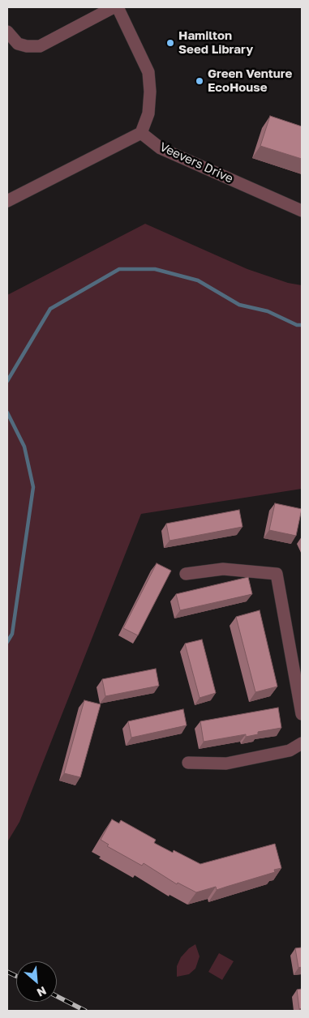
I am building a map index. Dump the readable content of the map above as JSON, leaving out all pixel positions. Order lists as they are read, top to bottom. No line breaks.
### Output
{"streets":{"street":["Veevers Drive"]},"places":["Hamilton Seed Library","Green Venture EcoHouse"],"north":"bottom right"}
